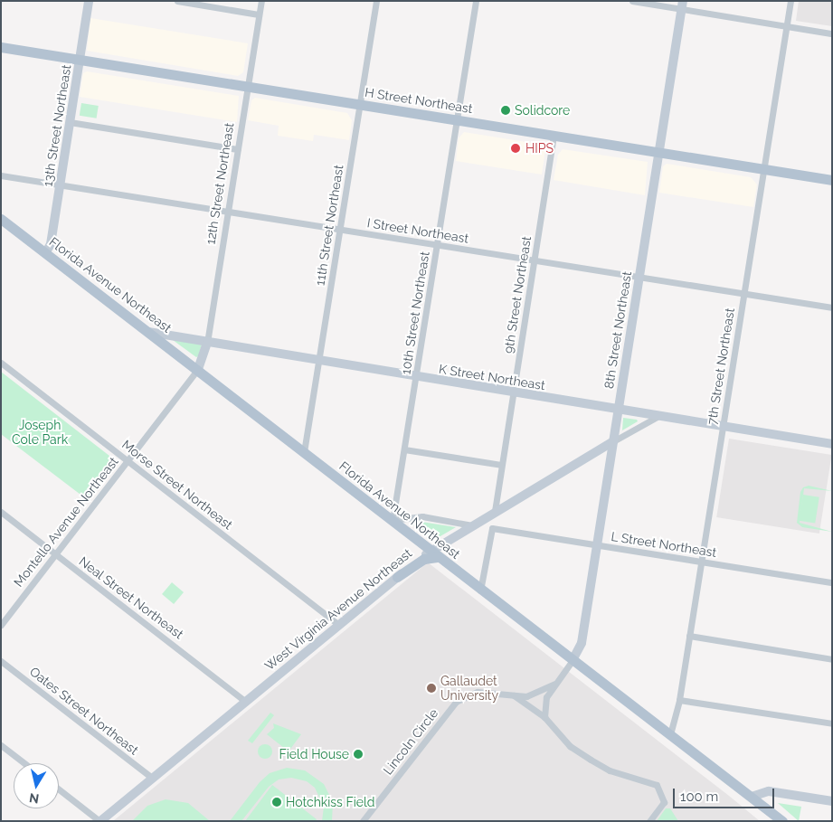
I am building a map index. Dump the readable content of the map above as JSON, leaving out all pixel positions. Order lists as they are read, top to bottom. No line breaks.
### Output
{"streets":{"main road":["H Street Northeast","13th Street Northeast","12th Street Northeast","Florida Avenue Northeast","8th Street Northeast","K Street Northeast","West Virginia Avenue Northeast"],"street":["11th Street Northeast","I Street Northeast","9th Street Northeast","10th Street Northeast","7th Street Northeast","Morse Street Northeast","Montello Avenue Northeast","L Street Northeast","Neal Street Northeast","Oates Street Northeast","Lincoln Circle"]},"crossings":[["H Street Northeast","13th Street Northeast"],["H Street Northeast","12th Street Northeast"],["H Street Northeast","11th Street Northeast"],["H Street Northeast","9th Street Northeast"],["H Street Northeast","10th Street Northeast"],["H Street Northeast","8th Street Northeast"],["H Street Northeast","7th Street Northeast"],["13th Street Northeast","I Street Northeast"],["13th Street Northeast","Florida Avenue Northeast"],["12th Street Northeast","I Street Northeast"],["12th Street Northeast","Florida Avenue Northeast"],["12th Street Northeast","K Street Northeast"],["12th Street Northeast","Montello Avenue Northeast"],["11th Street Northeast","I Street Northeast"],["11th Street Northeast","Florida Avenue Northeast"],["11th Street Northeast","K Street Northeast"],["I Street Northeast","9th Street Northeast"],["I Street Northeast","10th Street Northeast"],["I Street Northeast","8th Street Northeast"],["I Street Northeast","7th Street Northeast"],["Florida Avenue Northeast","10th Street Northeast"],["Florida Avenue Northeast","8th Street Northeast"],["Florida Avenue Northeast","7th Street Northeast"],["Florida Avenue Northeast","K Street Northeast"],["Florida Avenue Northeast","Montello Avenue Northeast"],["Florida Avenue Northeast","L Street Northeast"],["Florida Avenue Northeast","West Virginia Avenue Northeast"],["Florida Avenue Northeast","Lincoln Circle"],["9th Street Northeast","K Street Northeast"],["9th Street Northeast","West Virginia Avenue Northeast"],["10th Street Northeast","K Street Northeast"],["8th Street Northeast","K Street Northeast"],["8th Street Northeast","L Street Northeast"],["8th Street Northeast","West Virginia Avenue Northeast"],["8th Street Northeast","Lincoln Circle"],["7th Street Northeast","K Street Northeast"],["7th Street Northeast","L Street Northeast"],["K Street Northeast","West Virginia Avenue Northeast"],["Morse Street Northeast","Montello Avenue Northeast"],["Morse Street Northeast","West Virginia Avenue Northeast"],["Montello Avenue Northeast","Neal Street Northeast"],["Neal Street Northeast","West Virginia Avenue Northeast"],["West Virginia Avenue Northeast","Oates Street Northeast"]],"parks":["Joseph Cole Park"],"places":["Solidcore","HIPS","Gallaudet University","Field House","Hotchkiss Field"],"scale_bar":"100 m","north":"bottom"}
